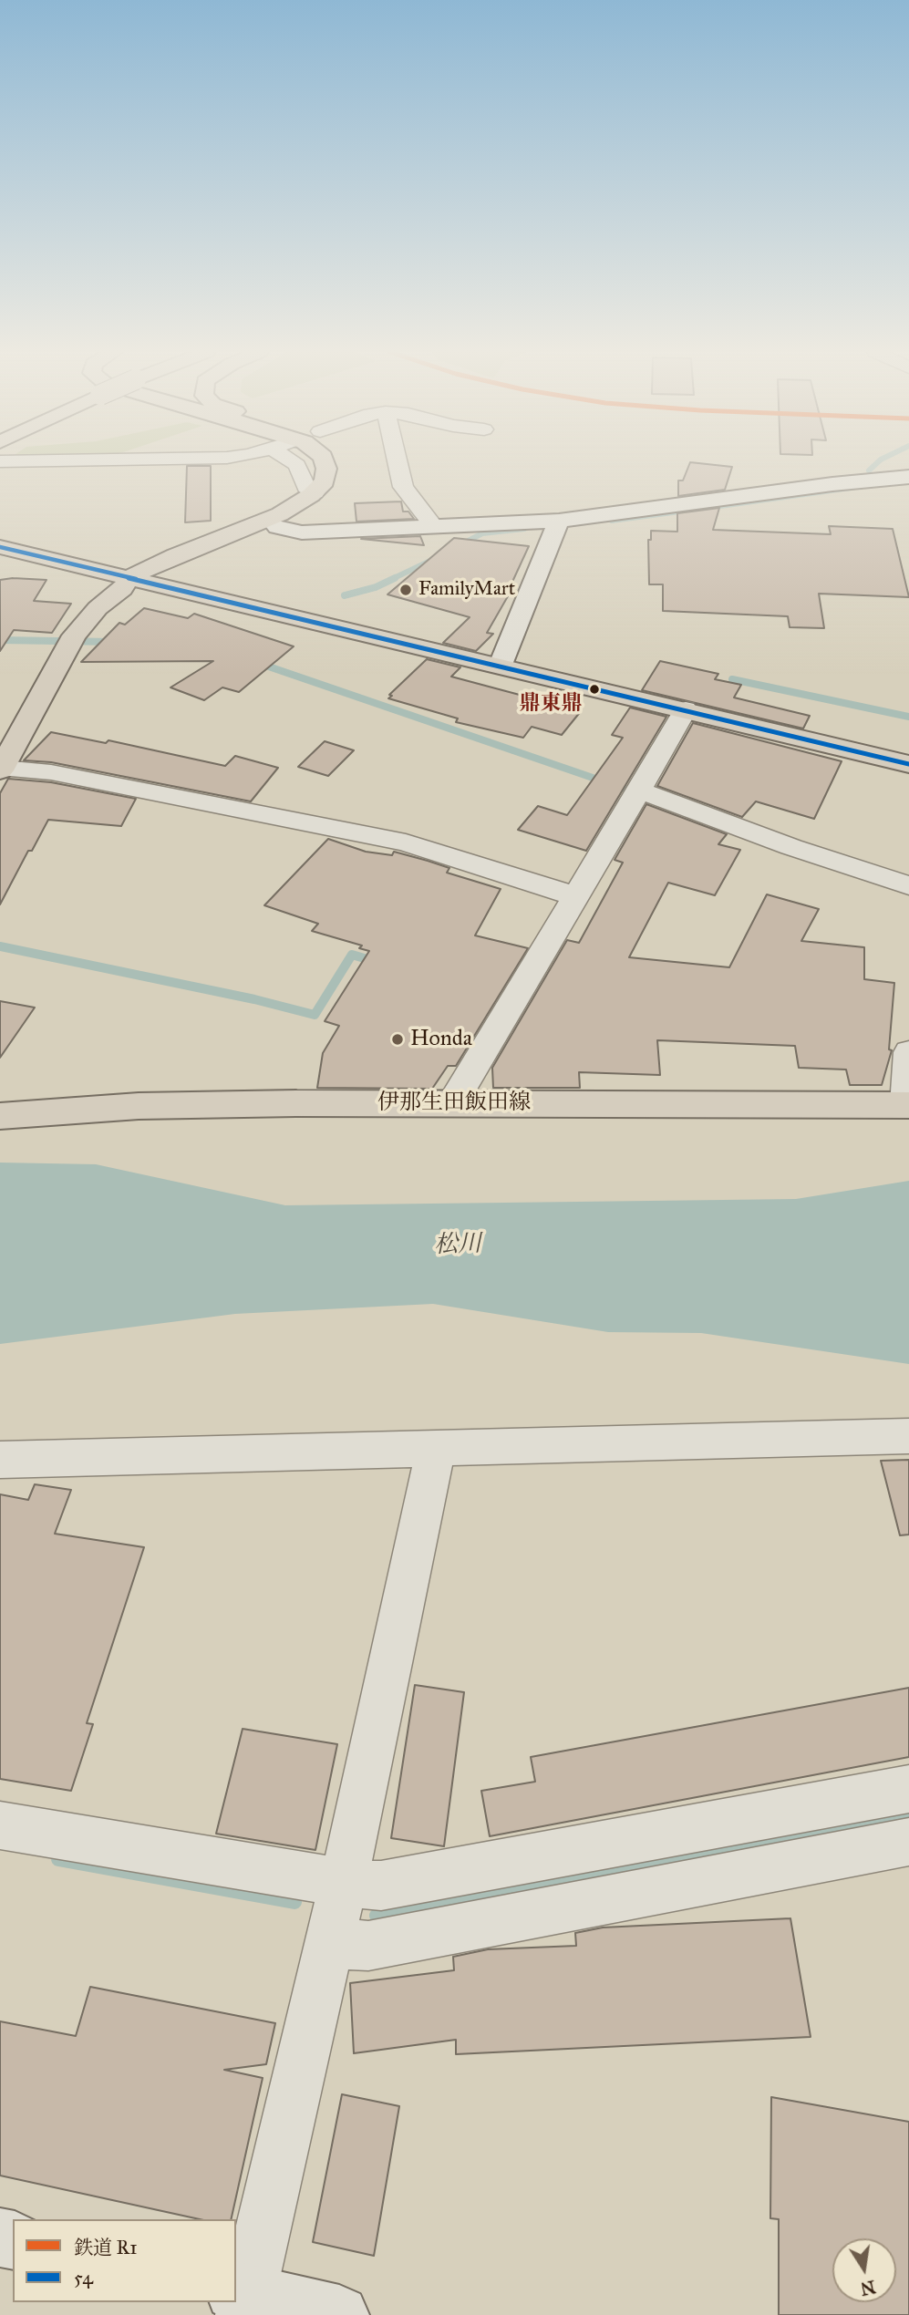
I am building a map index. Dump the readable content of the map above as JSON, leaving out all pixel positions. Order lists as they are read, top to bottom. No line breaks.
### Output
{"streets":{"main road":["伊那生田飯田線"]},"districts":["鼎東鼎"],"water":["松川"],"places":["FamilyMart","Honda"],"lines":["transit line 54"],"legend":["鉄道 R1","54"],"north":"bottom"}
